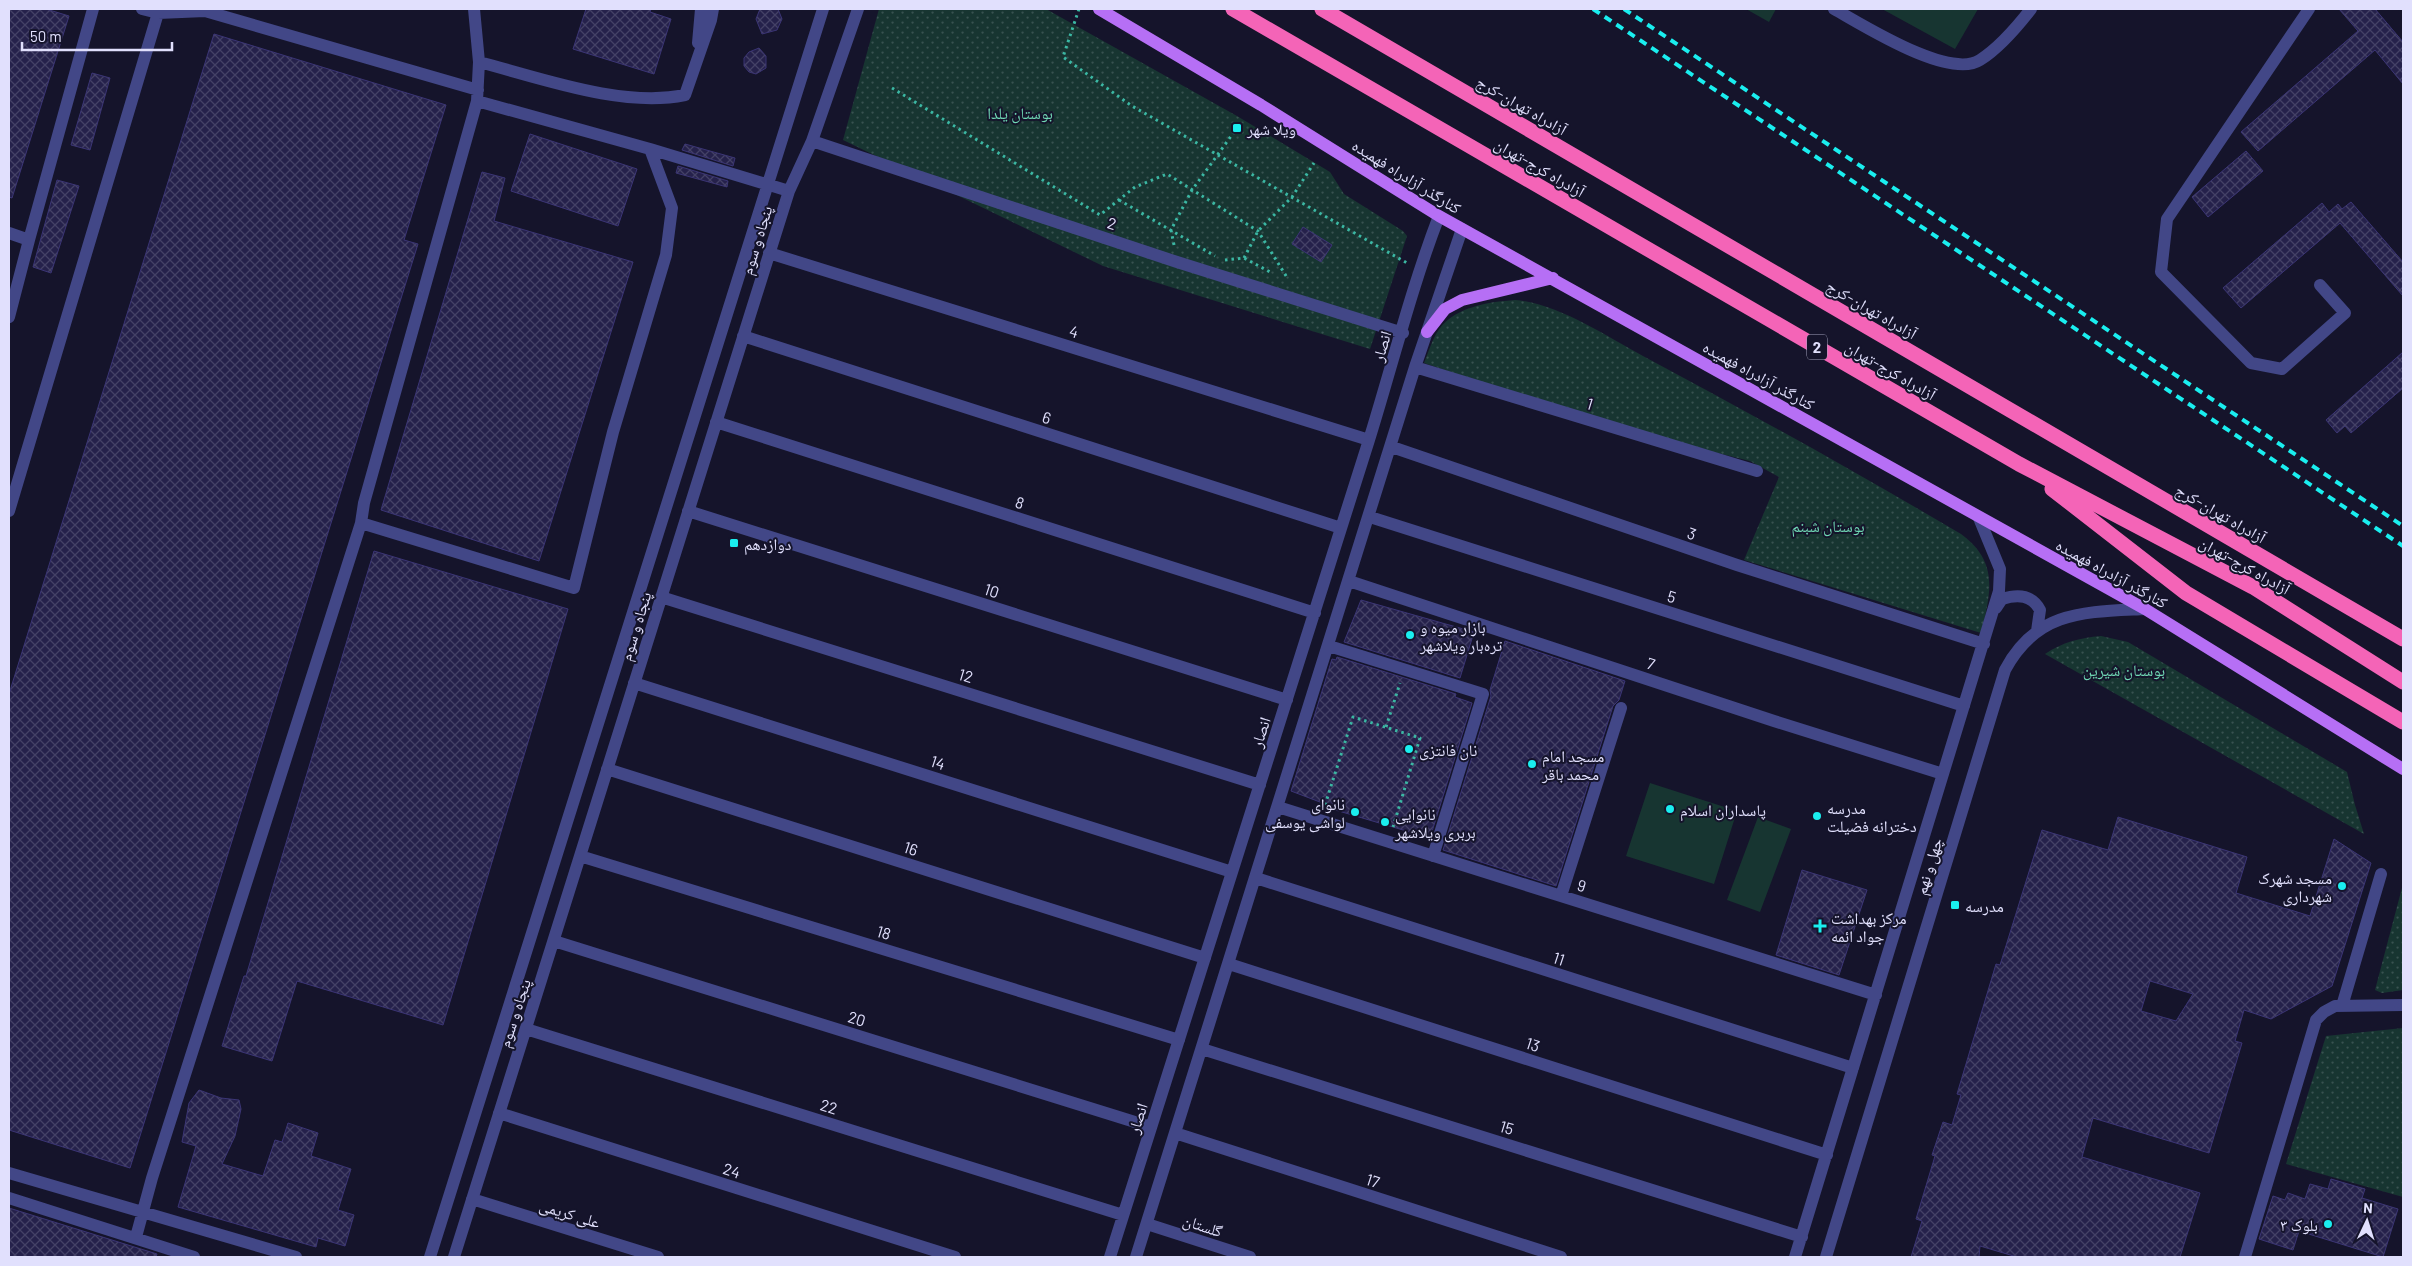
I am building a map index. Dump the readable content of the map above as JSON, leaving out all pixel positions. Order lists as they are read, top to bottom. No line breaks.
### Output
{"streets":{"highway":["آزادراه تهران-کرج","آزادراه کرج-تهران","2"],"main road":["کنارگذر آزادراه فهمیده"],"street":["پنجاه و سوم","4","انصار","1","6","8","3","10","5","7","12","14","16","چهل و نهم","9","18","11","20","13","22","15","24","17","علی کریمی","گلستان"]},"crossings":[["کنارگذر آزادراه فهمیده","انصار"],["کنارگذر آزادراه فهمیده","چهل و نهم"],["2","پنجاه و سوم"],["2","انصار"],["پنجاه و سوم","4"],["پنجاه و سوم","6"],["پنجاه و سوم","8"],["پنجاه و سوم","10"],["پنجاه و سوم","12"],["پنجاه و سوم","14"],["پنجاه و سوم","16"],["پنجاه و سوم","18"],["پنجاه و سوم","20"],["پنجاه و سوم","22"],["پنجاه و سوم","24"],["پنجاه و سوم","علی کریمی"],["4","انصار"],["انصار","6"],["انصار","8"],["انصار","10"],["انصار","12"],["انصار","14"],["انصار","16"],["انصار","18"],["انصار","20"],["انصار","22"],["3","چهل و نهم"],["5","چهل و نهم"],["7","چهل و نهم"],["چهل و نهم","9"],["چهل و نهم","11"],["چهل و نهم","13"],["چهل و نهم","15"]],"parks":["بوستان یلدا","بوستان شبنم","بوستان شیرین"],"places":{"transit":["ویلا شهر","دوازدهم","مدرسه"],"other":["بازار میوه و تره‌بار ویلاشهر","نان فانتزی","مسجد امام محمد باقر","پاسداران اسلام","نانوای لواشی یوسفی","مدرسه دخترانه فضیلت","نانوایی بربری ویلاشهر","مسجد شهرک شهرداری","بلوک ۳"],"health":["مرکز بهداشت جواد ائمه"]},"scale_bar":"50 m","north":"top"}
